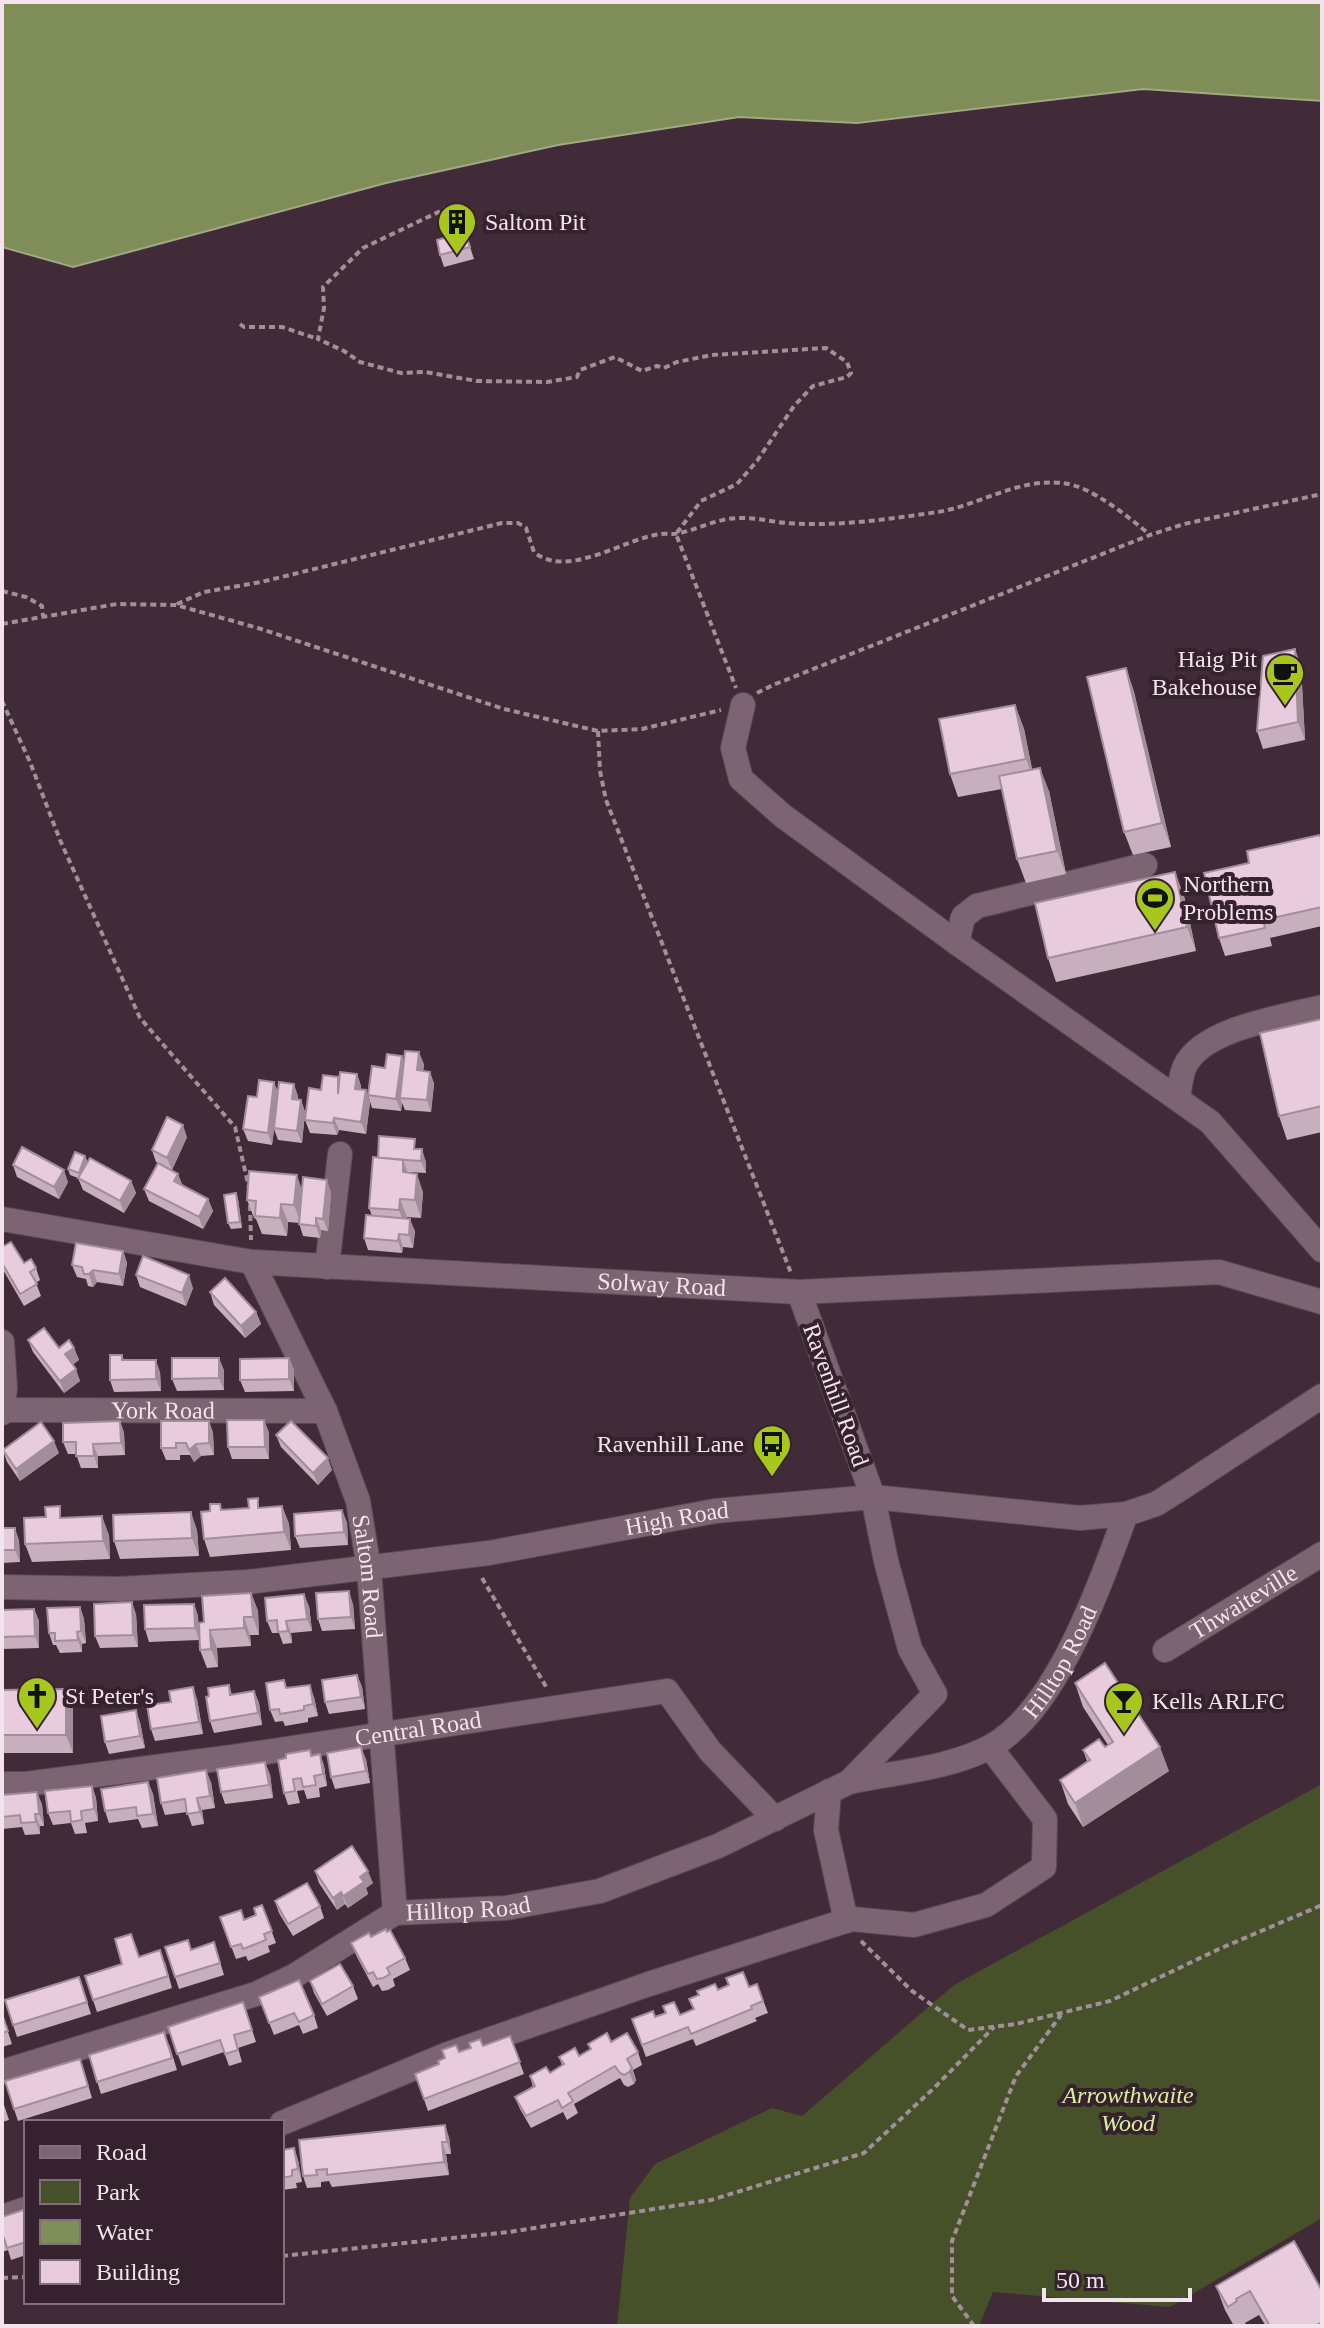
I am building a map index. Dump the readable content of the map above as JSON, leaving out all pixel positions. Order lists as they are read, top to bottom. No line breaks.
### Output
{"streets":{"street":["Solway Road","Ravenhill Road","York Road","High Road","Saltom Road","Thwaiteville","Hilltop Road","Central Road"]},"crossings":[["Solway Road","Ravenhill Road"],["Solway Road","Saltom Road"],["Ravenhill Road","High Road"],["Ravenhill Road","Hilltop Road"],["York Road","Saltom Road"],["High Road","Saltom Road"],["High Road","Hilltop Road"],["Saltom Road","Hilltop Road"],["Saltom Road","Central Road"],["Hilltop Road","Central Road"]],"parks":["Arrowthwaite Wood"],"places":{"building":["Saltom Pit"],"cafe":["Haig Pit Bakehouse"],"sports":["Northern Problems"],"bus stop":["Ravenhill Lane"],"church":["St Peter's"],"bar":["Kells ARLFC"]},"legend":["Road","Park","Water","Building"],"scale_bar":"50 m"}
